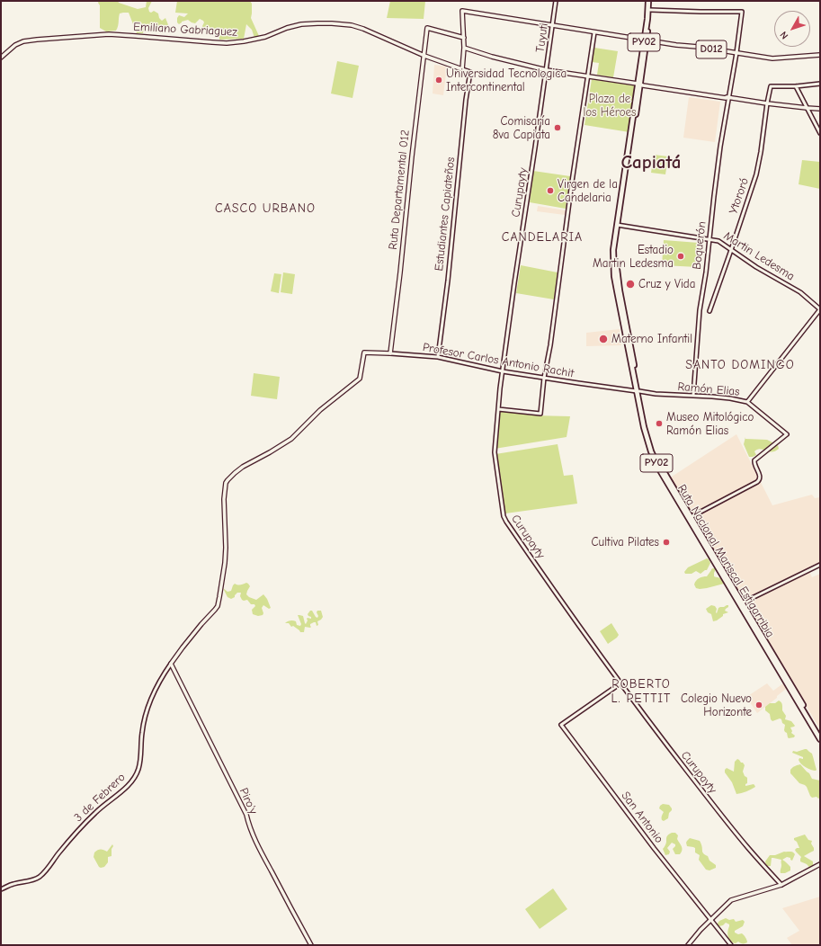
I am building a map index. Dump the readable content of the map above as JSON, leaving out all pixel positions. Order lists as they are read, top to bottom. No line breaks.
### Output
{"streets":{"highway":["PY02","Ruta Nacional Mariscal Estigarribia"],"main road":["Emiliano Gabriaguez","D012","Ruta Departamental 012","Profesor Carlos Antonio Rachit","Piro'y"],"street":["Tuyuti","Curupayty","Ytororó","Estudiantes Capiateños","Boquerón","Martin Ledesma","Ramón Elias","3 de Febrero","San Antonio"]},"crossings":[["Emiliano Gabriaguez","Ruta Departamental 012"],["Emiliano Gabriaguez","Estudiantes Capiateños"],["Tuyuti","D012"],["Tuyuti","Curupayty"],["D012","Ruta Departamental 012"],["D012","Boquerón"],["D012","Ruta Nacional Mariscal Estigarribia"],["Ruta Departamental 012","Profesor Carlos Antonio Rachit"],["Curupayty","Profesor Carlos Antonio Rachit"],["Curupayty","San Antonio"],["Ytororó","Martin Ledesma"],["Estudiantes Capiateños","Profesor Carlos Antonio Rachit"],["Boquerón","Martin Ledesma"],["Boquerón","Ramón Elias"],["Boquerón","Ruta Nacional Mariscal Estigarribia"],["Martin Ledesma","Ruta Nacional Mariscal Estigarribia"],["Profesor Carlos Antonio Rachit","Ramón Elias"],["Profesor Carlos Antonio Rachit","Ruta Nacional Mariscal Estigarribia"],["Profesor Carlos Antonio Rachit","3 de Febrero"],["Profesor Carlos Antonio Rachit","Piro'y"],["Ramón Elias","Ruta Nacional Mariscal Estigarribia"],["3 de Febrero","Piro'y"]],"districts":["Capiatá","CASCO URBANO","CANDELARIA","SANTO DOMINGO","ROBERTO L. PETTIT"],"parks":["Plaza de los Héroes"],"places":["Universidad Tecnologica Intercontinental","Comisaría 8va Capiata","Virgen de la Candelaria","Estadio Martin Ledesma","Cruz y Vida","Materno Infantil","Museo Mitológico Ramón Elias","Cultiva Pilates","Colegio Nuevo Horizonte"],"north":"bottom left"}
